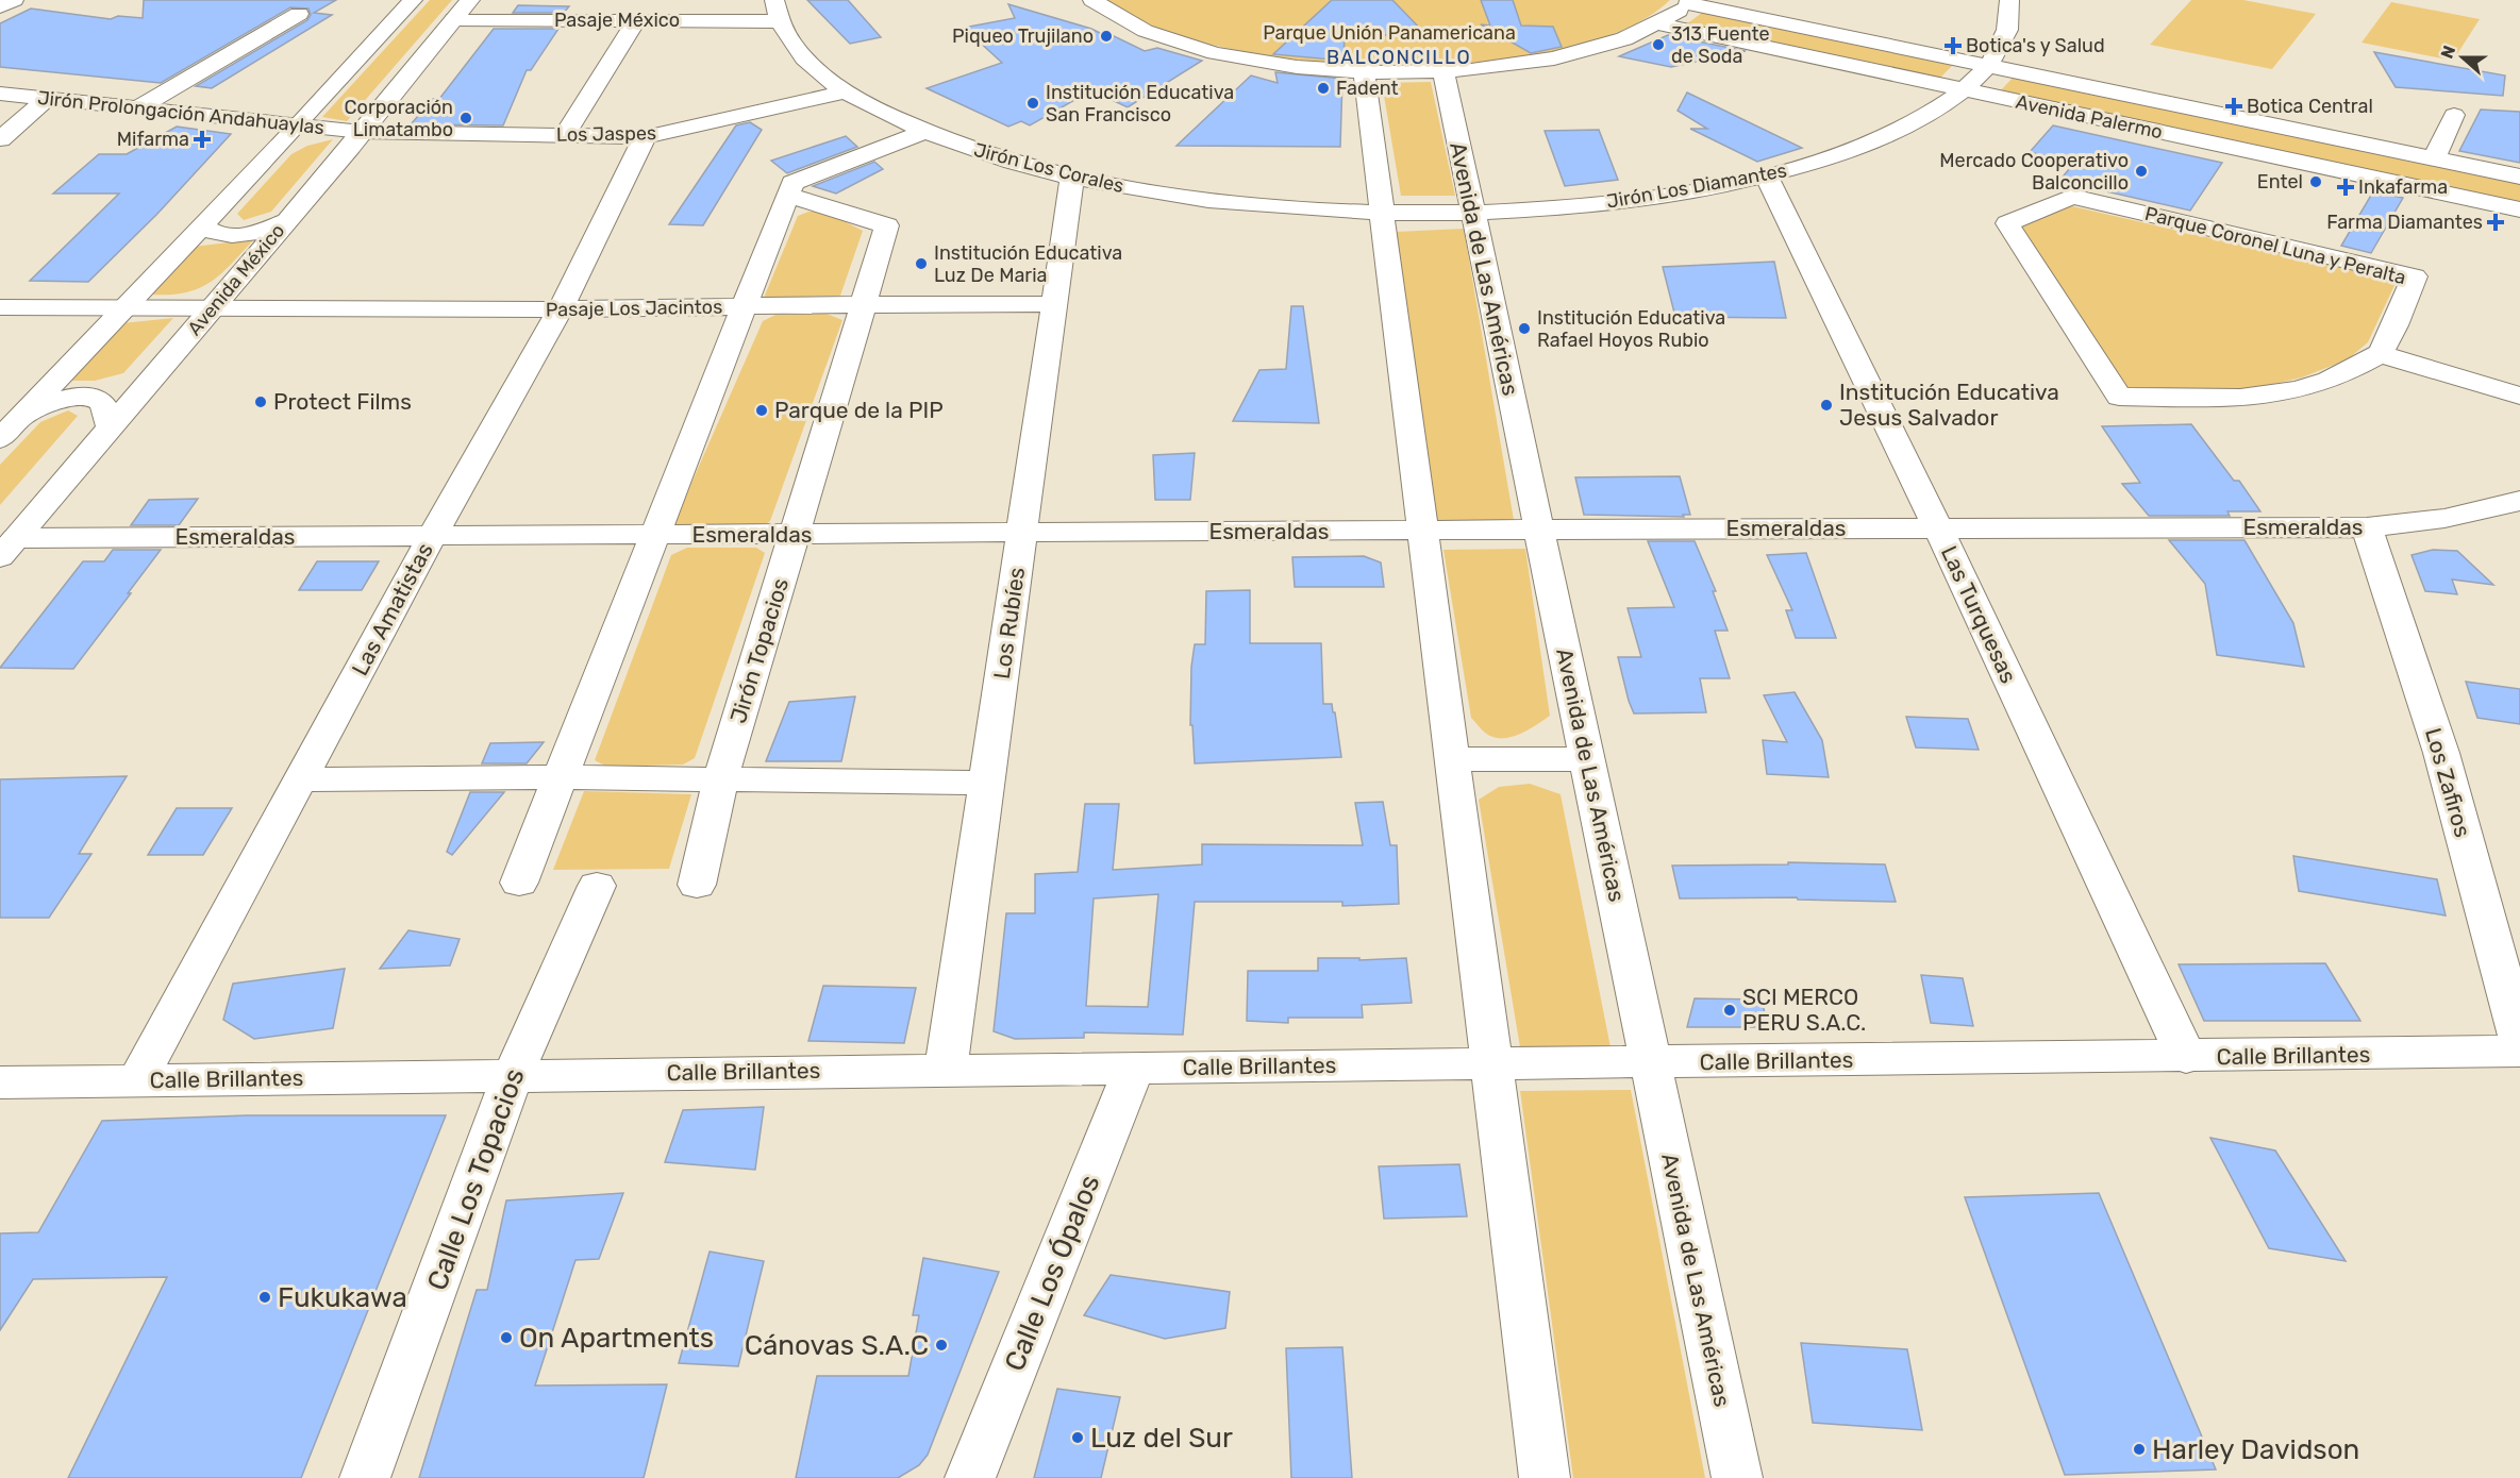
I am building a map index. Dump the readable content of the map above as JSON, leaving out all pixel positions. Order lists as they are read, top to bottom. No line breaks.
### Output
{"streets":{"street":["Pasaje México","Jirón Prolongación Andahuaylas","Avenida Palermo","Los Jaspes","Jirón Los Corales","Jirón Los Diamantes","Parque Coronel Luna y Peralta","Avenida de Las Américas","Avenida México","Pasaje Los Jacintos","Esmeraldas","Las Amatistas","Las Turquesas","Los Rubíes","Jirón Topacios","Los Zafiros","Calle Brillantes","Calle Los Topacios","Calle Los Ópalos"]},"crossings":[["Pasaje México","Jirón Los Corales"],["Pasaje México","Avenida México"],["Jirón Prolongación Andahuaylas","Los Jaspes"],["Jirón Prolongación Andahuaylas","Avenida México"],["Avenida Palermo","Jirón Los Diamantes"],["Los Jaspes","Jirón Los Corales"],["Los Jaspes","Avenida México"],["Los Jaspes","Las Amatistas"],["Jirón Los Corales","Jirón Los Diamantes"],["Jirón Los Corales","Los Rubíes"],["Jirón Los Diamantes","Avenida de Las Américas"],["Jirón Los Diamantes","Las Turquesas"],["Avenida de Las Américas","Esmeraldas"],["Avenida de Las Américas","Calle Brillantes"],["Avenida México","Pasaje Los Jacintos"],["Avenida México","Esmeraldas"],["Pasaje Los Jacintos","Las Amatistas"],["Pasaje Los Jacintos","Los Rubíes"],["Pasaje Los Jacintos","Jirón Topacios"],["Esmeraldas","Las Amatistas"],["Esmeraldas","Las Turquesas"],["Esmeraldas","Los Rubíes"],["Esmeraldas","Jirón Topacios"],["Esmeraldas","Los Zafiros"],["Las Amatistas","Calle Brillantes"],["Las Turquesas","Calle Brillantes"],["Los Rubíes","Calle Brillantes"],["Calle Brillantes","Calle Los Topacios"],["Calle Brillantes","Calle Los Ópalos"]],"districts":["BALCONCILLO"],"parks":["Parque Unión Panamericana"],"places":{"other":["Piqueo Trujilano","313 Fuente de Soda","Fadent","Institución Educativa San Francisco","Corporación Limatambo","Mercado Cooperativo Balconcillo","Entel","Institución Educativa Luz De Maria","Institución Educativa Rafael Hoyos Rubio","Protect Films","Institución Educativa Jesus Salvador","Parque de la PIP","SCI MERCO PERU S.A.C.","Fukukawa","On Apartments","Cánovas S.A.C","Luz del Sur","Harley Davidson"],"health":["Botica's y Salud","Botica Central","Mifarma","Inkafarma","Farma Diamantes"]},"north":"left"}
